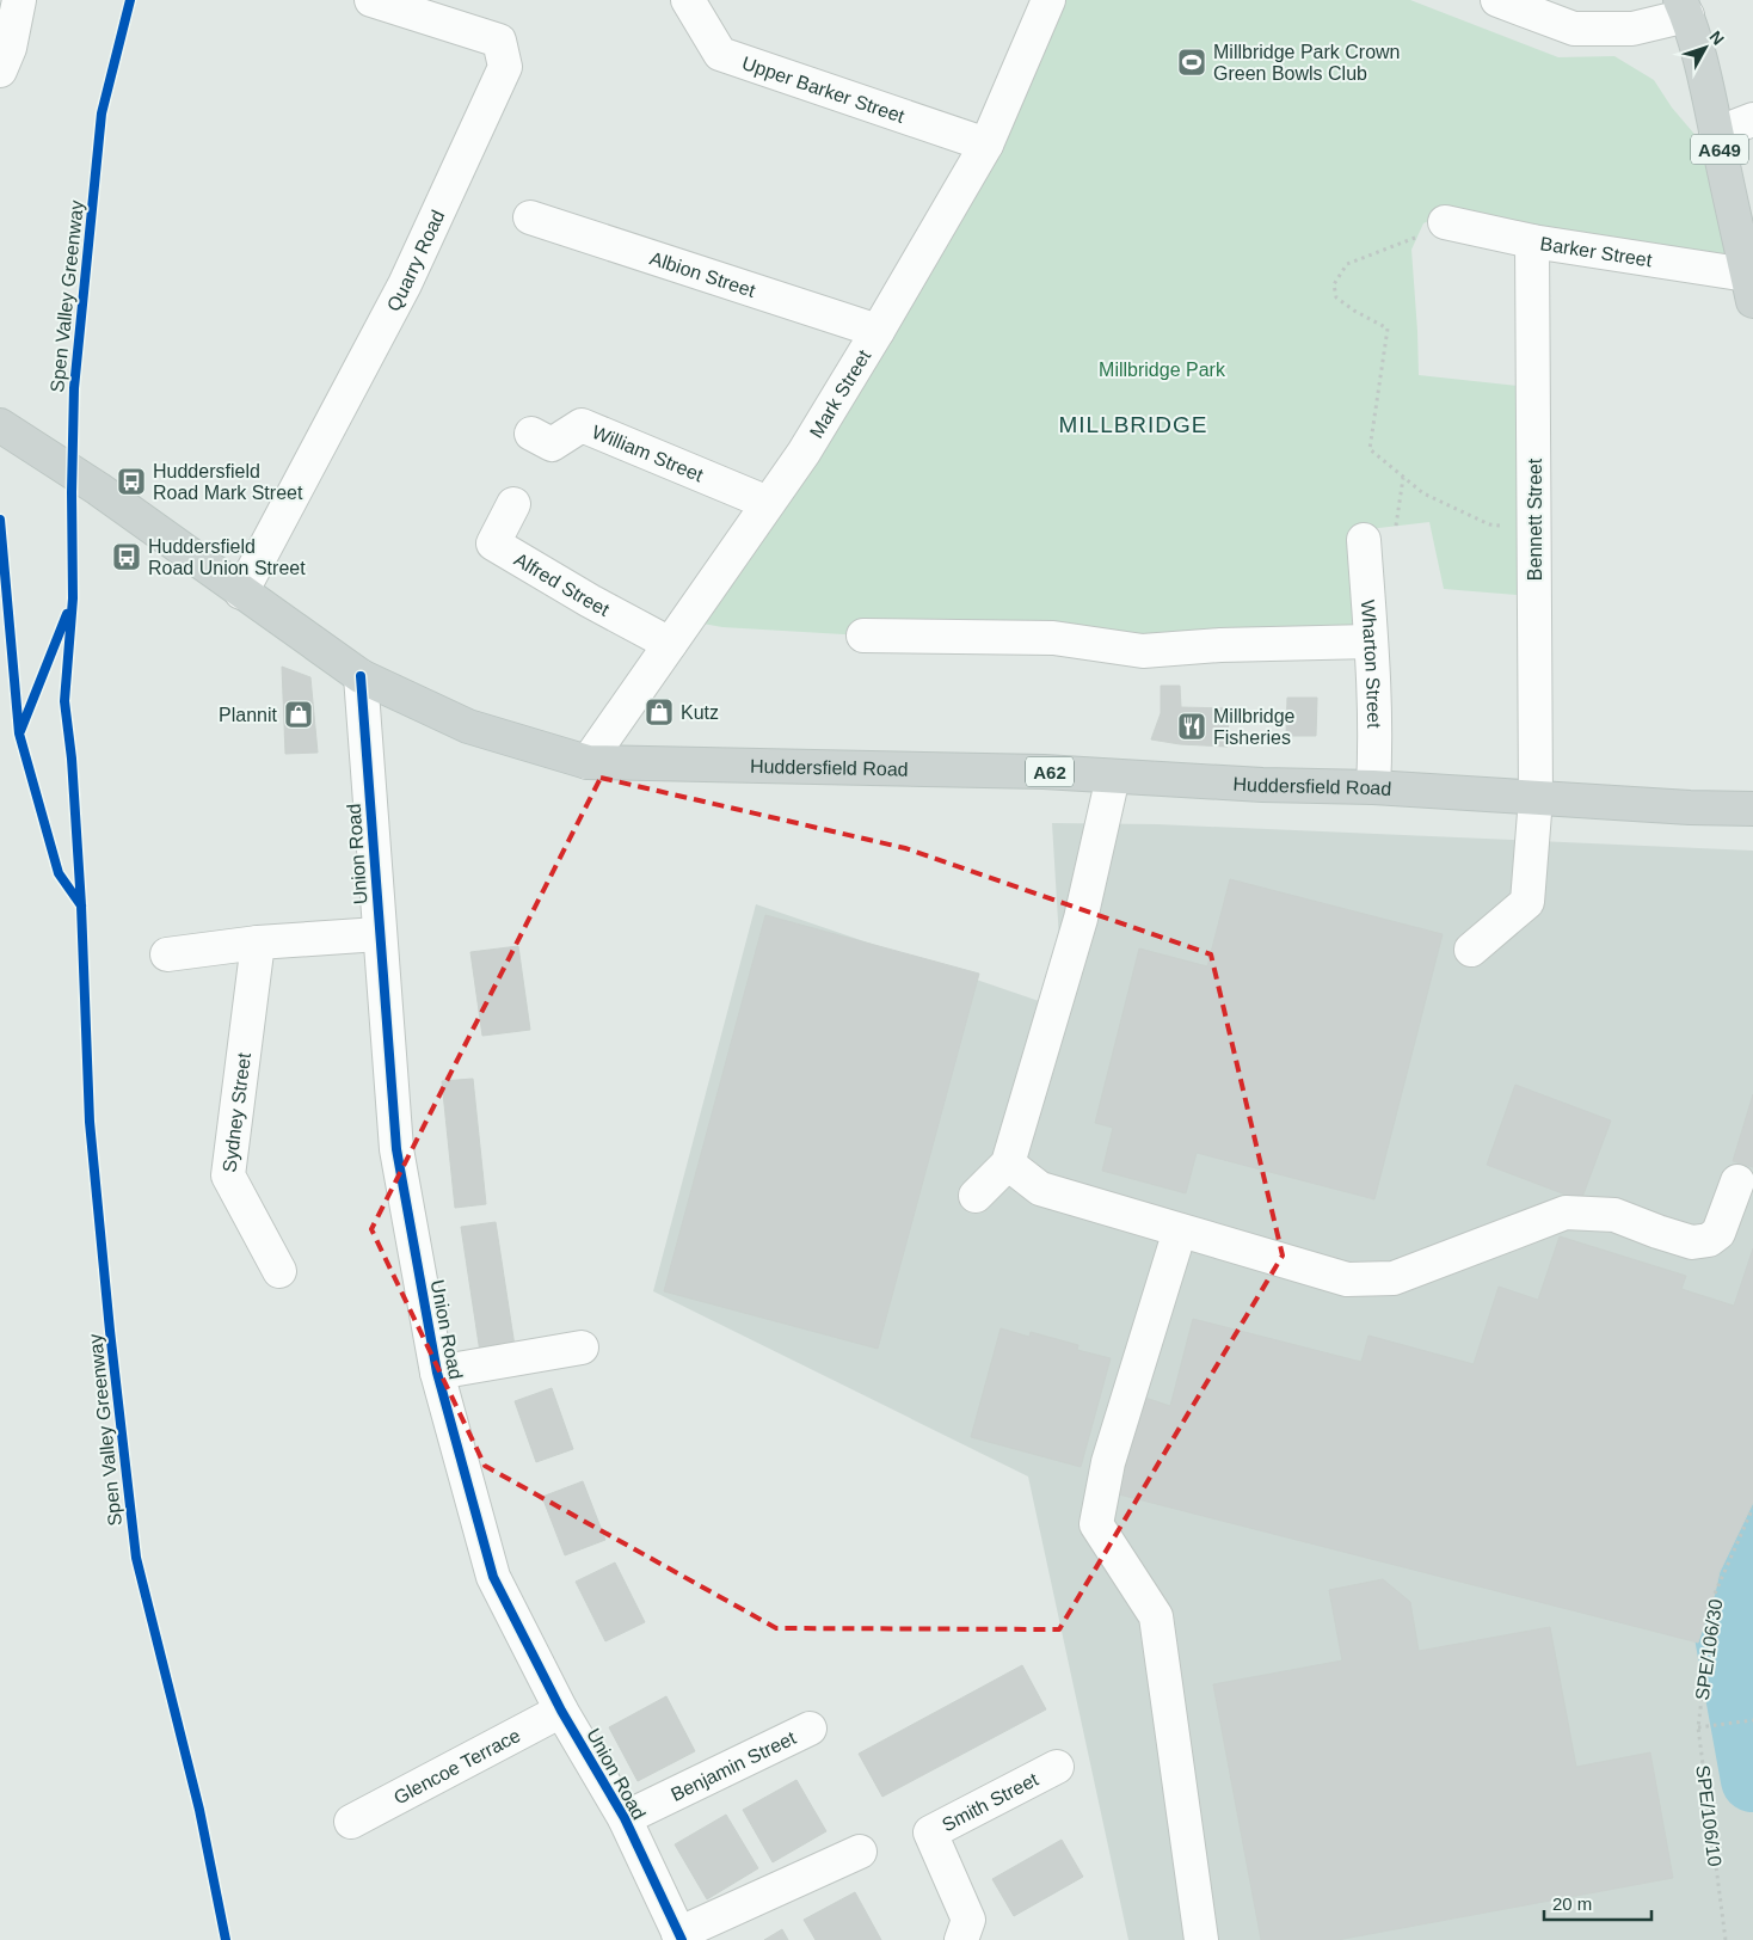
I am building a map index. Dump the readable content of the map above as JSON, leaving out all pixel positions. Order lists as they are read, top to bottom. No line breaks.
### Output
{"streets":{"main road":["A649","Huddersfield Road","A62"],"street":["Upper Barker Street","Barker Street","Quarry Road","Albion Street","Mark Street","William Street","Bennett Street","Alfred Street","Wharton Street","Union Road","Sydney Street","Glencoe Terrace","Benjamin Street","Smith Street"],"path":["SPE/106/30","SPE/106/10"],"cycle path":["Spen Valley Greenway"]},"crossings":[["Upper Barker Street","Mark Street"],["A649","Barker Street"],["Barker Street","Bennett Street"],["Quarry Road","Huddersfield Road"],["Albion Street","Mark Street"],["Mark Street","William Street"],["Mark Street","Alfred Street"],["Mark Street","Huddersfield Road"],["Bennett Street","Huddersfield Road"],["Wharton Street","Huddersfield Road"],["Huddersfield Road","Union Road"],["Union Road","Glencoe Terrace"],["Union Road","Benjamin Street"],["SPE/106/30","SPE/106/10"]],"districts":["MILLBRIDGE"],"parks":["Millbridge Park"],"places":{"sports":["Millbridge Park Crown Green Bowls Club"],"bus stop":["Huddersfield Road Mark Street","Huddersfield Road Union Street"],"shop":["Kutz","Plannit"],"restaurant":["Millbridge Fisheries"]},"scale_bar":"20 m","north":"top right"}
